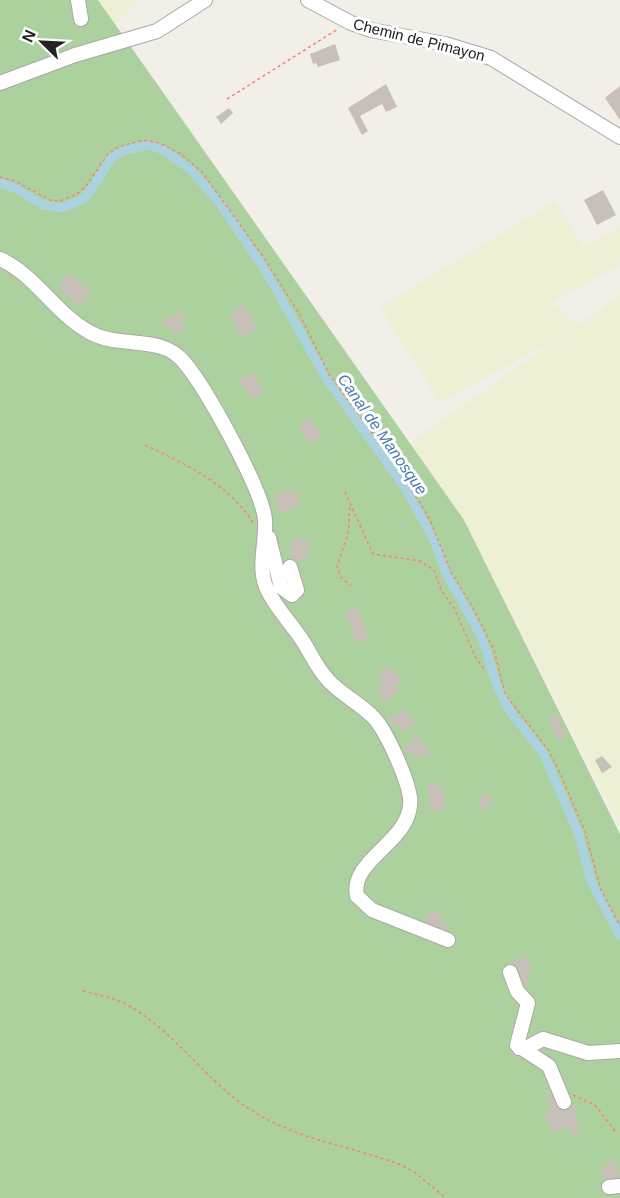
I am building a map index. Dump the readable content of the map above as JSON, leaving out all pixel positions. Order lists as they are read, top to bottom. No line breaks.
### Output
{"streets":{"street":["Chemin de Pimayon"]},"water":["Canal de Manosque"],"north":"top left"}
